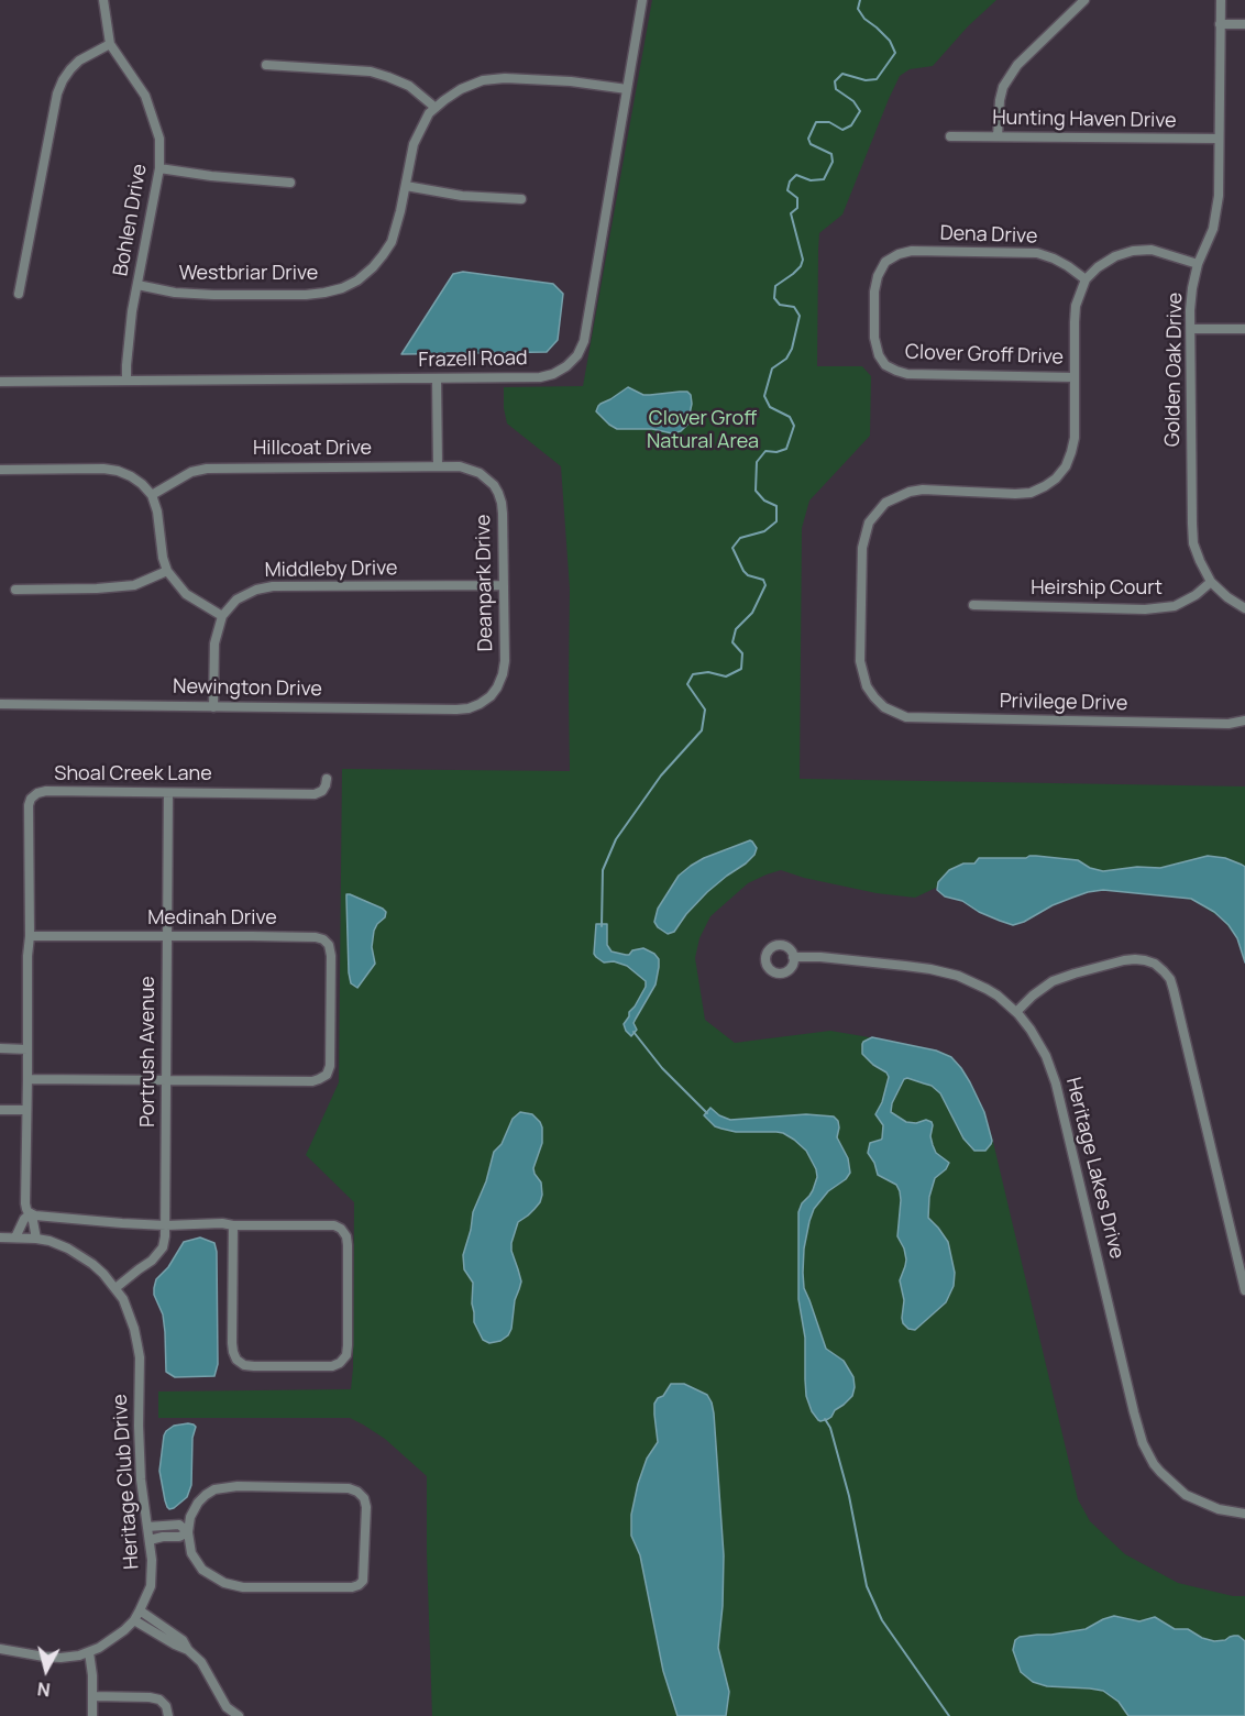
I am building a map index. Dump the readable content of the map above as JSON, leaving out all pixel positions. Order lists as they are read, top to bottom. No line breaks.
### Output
{"streets":{"street":["Hunting Haven Drive","Bohlen Drive","Dena Drive","Westbriar Drive","Clover Groff Drive","Frazell Road","Golden Oak Drive","Hillcoat Drive","Middleby Drive","Deanpark Drive","Heirship Court","Newington Drive","Privilege Drive","Shoal Creek Lane","Medinah Drive","Portrush Avenue","Heritage Lakes Drive","Heritage Club Drive"]},"crossings":[["Hunting Haven Drive","Golden Oak Drive"],["Bohlen Drive","Westbriar Drive"],["Bohlen Drive","Frazell Road"],["Dena Drive","Clover Groff Drive"],["Westbriar Drive","Frazell Road"],["Clover Groff Drive","Privilege Drive"],["Golden Oak Drive","Heirship Court"],["Hillcoat Drive","Deanpark Drive"],["Middleby Drive","Deanpark Drive"],["Deanpark Drive","Newington Drive"],["Shoal Creek Lane","Medinah Drive"],["Shoal Creek Lane","Portrush Avenue"],["Shoal Creek Lane","Heritage Club Drive"],["Medinah Drive","Portrush Avenue"],["Portrush Avenue","Heritage Club Drive"]],"parks":["Clover Groff Natural Area"],"north":"bottom"}
